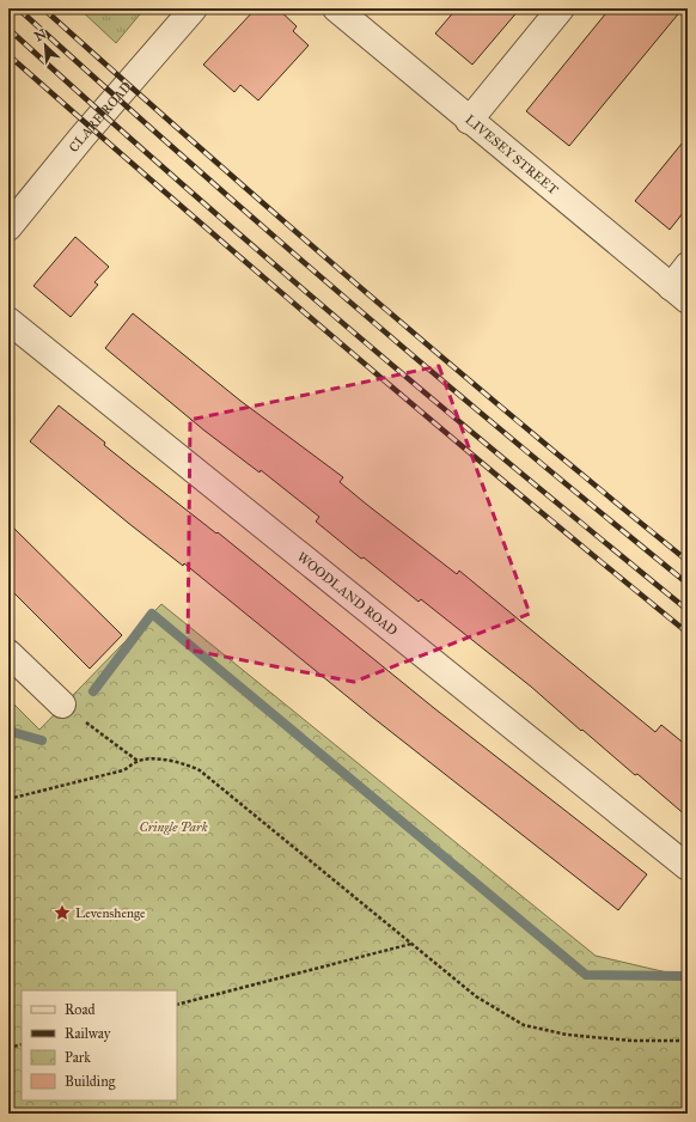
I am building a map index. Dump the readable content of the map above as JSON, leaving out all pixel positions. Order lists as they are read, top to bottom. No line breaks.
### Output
{"streets":{"street":["CLARE ROAD","LIVESEY STREET","WOODLAND ROAD"]},"parks":["Cringle Park"],"places":{"place":["Levenshenge"]},"legend":["Road","Railway","Park","Building"],"north":"top left"}
